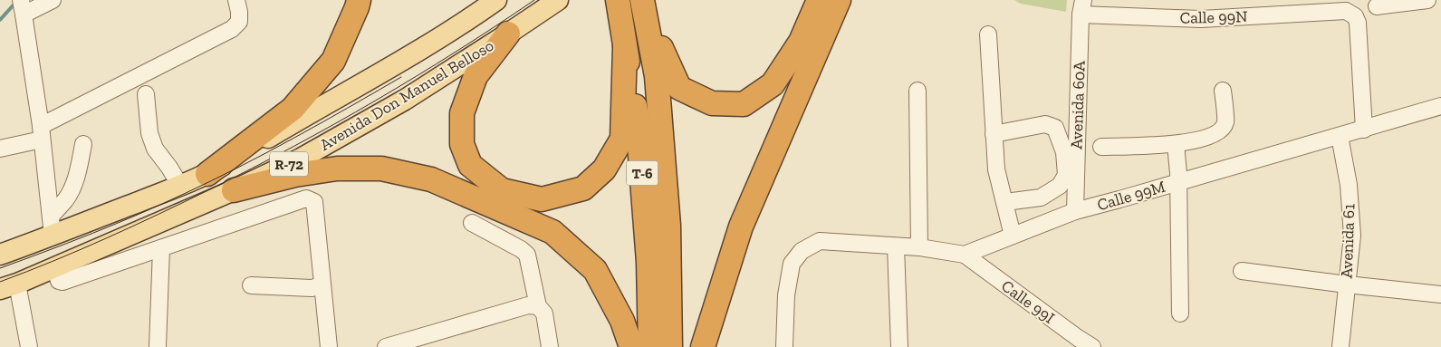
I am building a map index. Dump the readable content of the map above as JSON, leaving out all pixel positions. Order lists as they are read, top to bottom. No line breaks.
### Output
{"streets":{"highway":["T-6"],"main road":["Avenida Don Manuel Belloso","R-72"],"street":["Calle 99N","Avenida 60A","Calle 99M","Avenida 61","Calle 99I"]},"crossings":[["Calle 99N","Avenida 60A"],["Calle 99N","Calle 99M"],["Avenida 60A","Calle 99M"],["Calle 99M","Avenida 61"],["Calle 99M","Calle 99I"]]}
